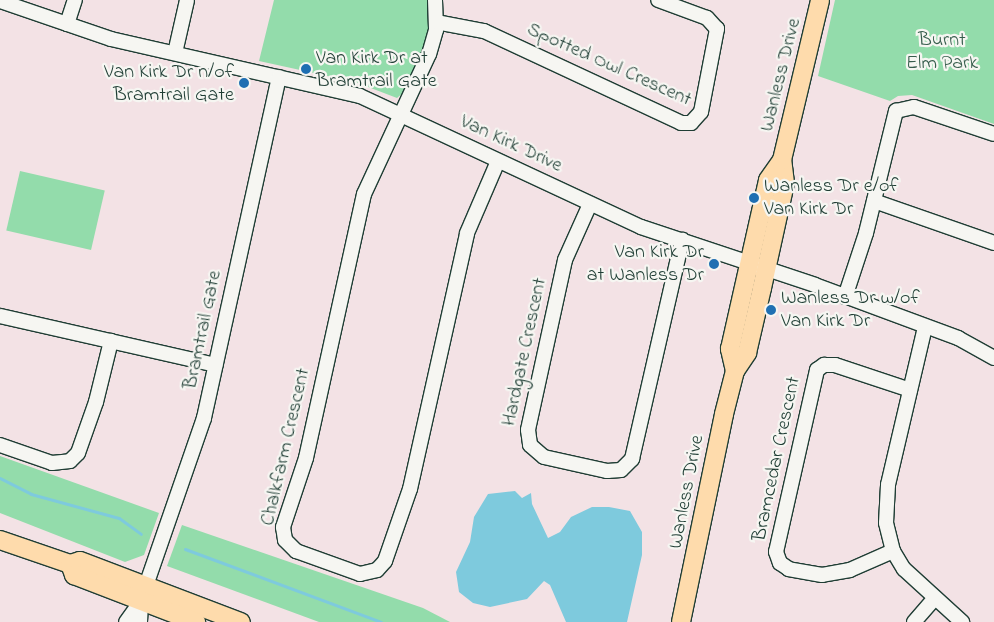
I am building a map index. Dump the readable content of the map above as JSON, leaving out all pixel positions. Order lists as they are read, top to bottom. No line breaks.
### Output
{"streets":{"main road":["Wanless Drive"],"street":["Spotted Owl Crescent","Van Kirk Drive","Bramtrail Gate","Hardgate Crescent","Chalkfarm Crescent","Bramcedar Crescent"]},"crossings":[["Spotted Owl Crescent","Chalkfarm Crescent"],["Wanless Drive","Van Kirk Drive"],["Van Kirk Drive","Bramtrail Gate"],["Van Kirk Drive","Hardgate Crescent"],["Van Kirk Drive","Chalkfarm Crescent"]],"parks":["Burnt Elm Park"],"places":["Van Kirk Dr at Bramtrail Gate","Van Kirk Dr n/of Bramtrail Gate","Wanless Dr e/of Van Kirk Dr","Van Kirk Dr at Wanless Dr","Wanless Dr w/of Van Kirk Dr"]}
